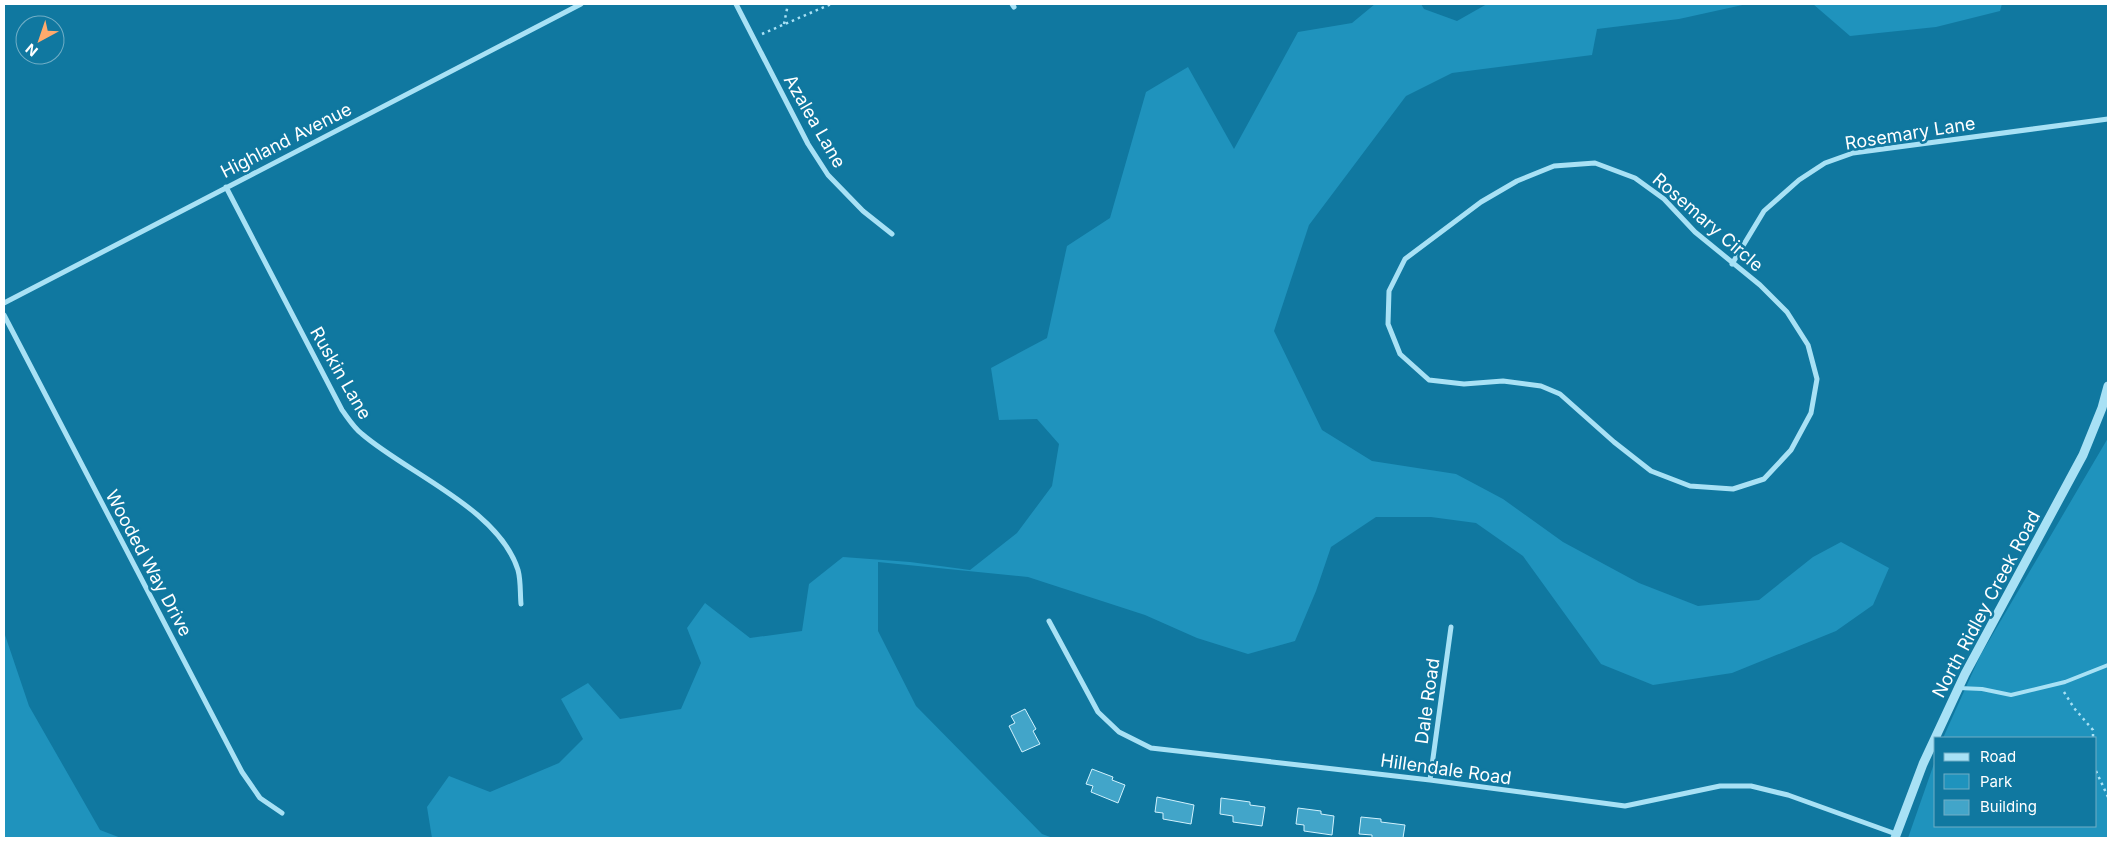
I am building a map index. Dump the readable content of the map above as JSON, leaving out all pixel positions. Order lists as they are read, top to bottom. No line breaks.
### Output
{"streets":{"street":["Azalea Lane","Rosemary Lane","Highland Avenue","Rosemary Circle","Ruskin Lane","Wooded Way Drive","North Ridley Creek Road","Dale Road","Hillendale Road"]},"crossings":[["Rosemary Lane","Rosemary Circle"],["Highland Avenue","Ruskin Lane"],["North Ridley Creek Road","Hillendale Road"],["Dale Road","Hillendale Road"]],"legend":["Road","Park","Building"],"north":"bottom left"}
